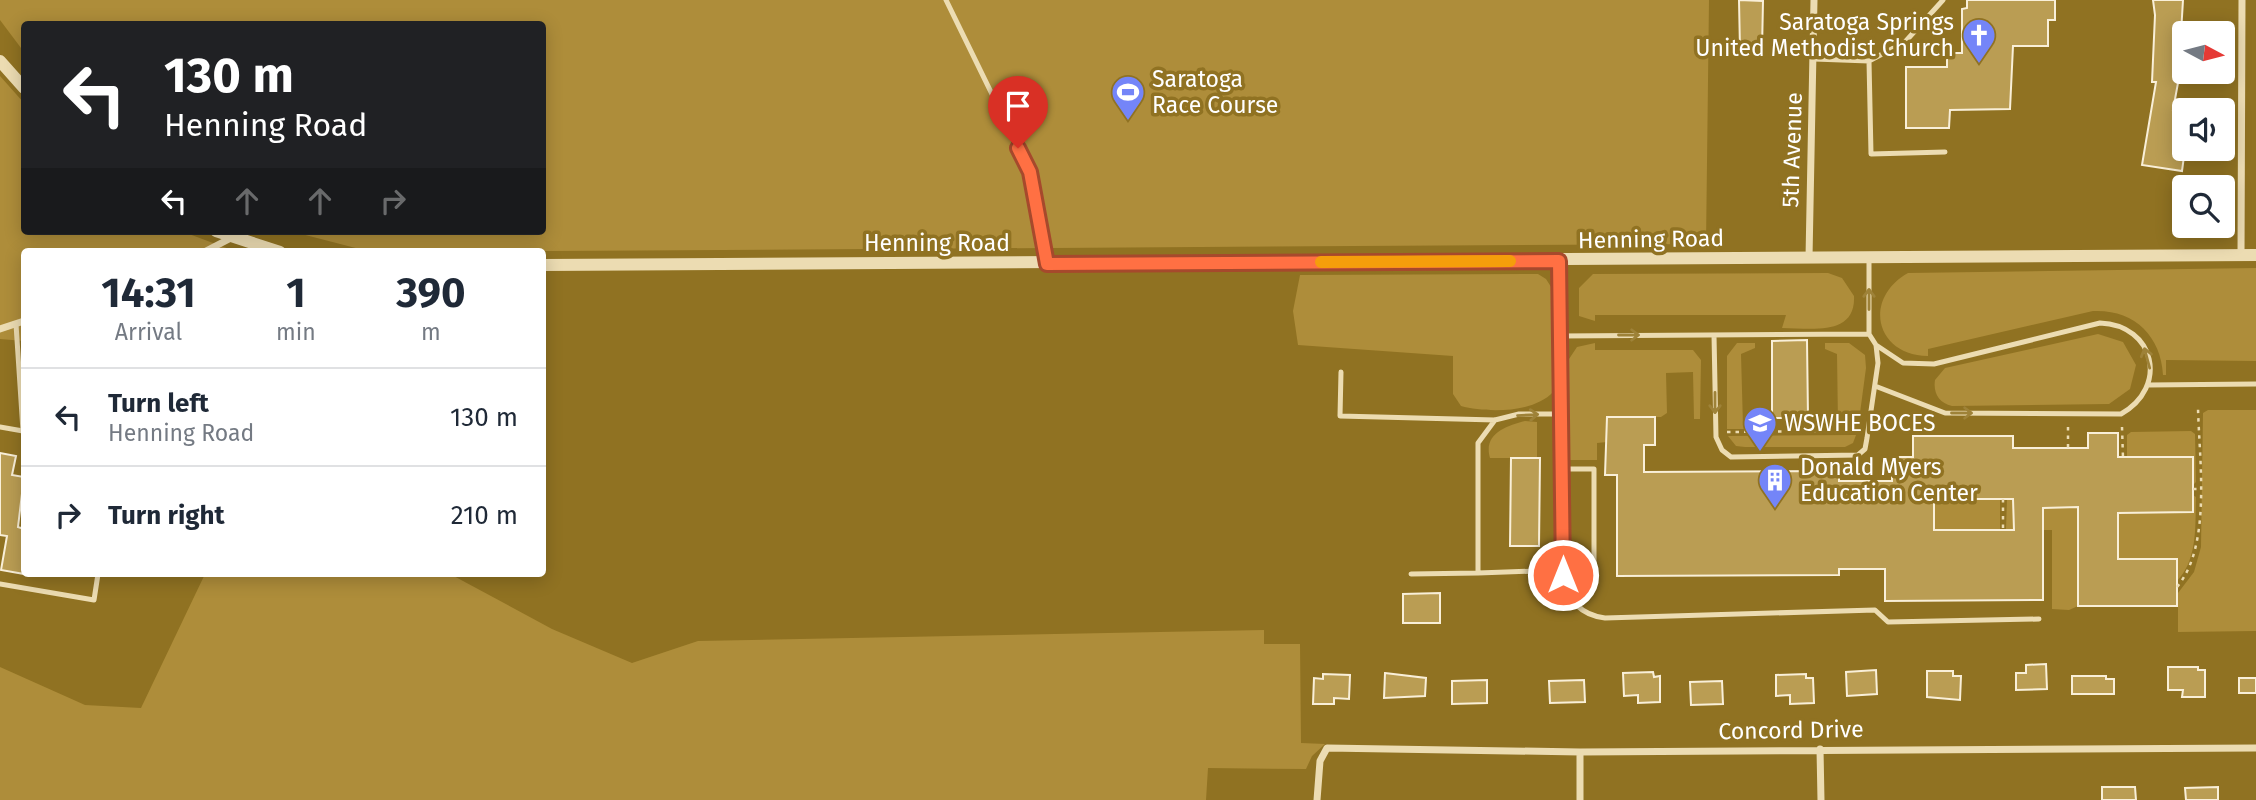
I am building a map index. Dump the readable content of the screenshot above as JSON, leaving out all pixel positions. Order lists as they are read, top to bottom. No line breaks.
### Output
{"streets":{"street":["5th Avenue","Henning Road","Concord Drive"]},"crossings":[["5th Avenue","Henning Road"]],"places":{"church":["Saratoga Springs United Methodist Church"],"sports":["Saratoga Race Course"],"school or university":["WSWHE BOCES"],"building":["Donald Myers Education Center"]},"north":"right","page":{"turn":["130 m","Henning Road"],"eta":["14:31","Arrival","1","min","390","m"],"list":[{"name":"Turn left","note":"Henning Road","value":"130 m"},{"name":"Turn right","value":"210 m"}]}}
